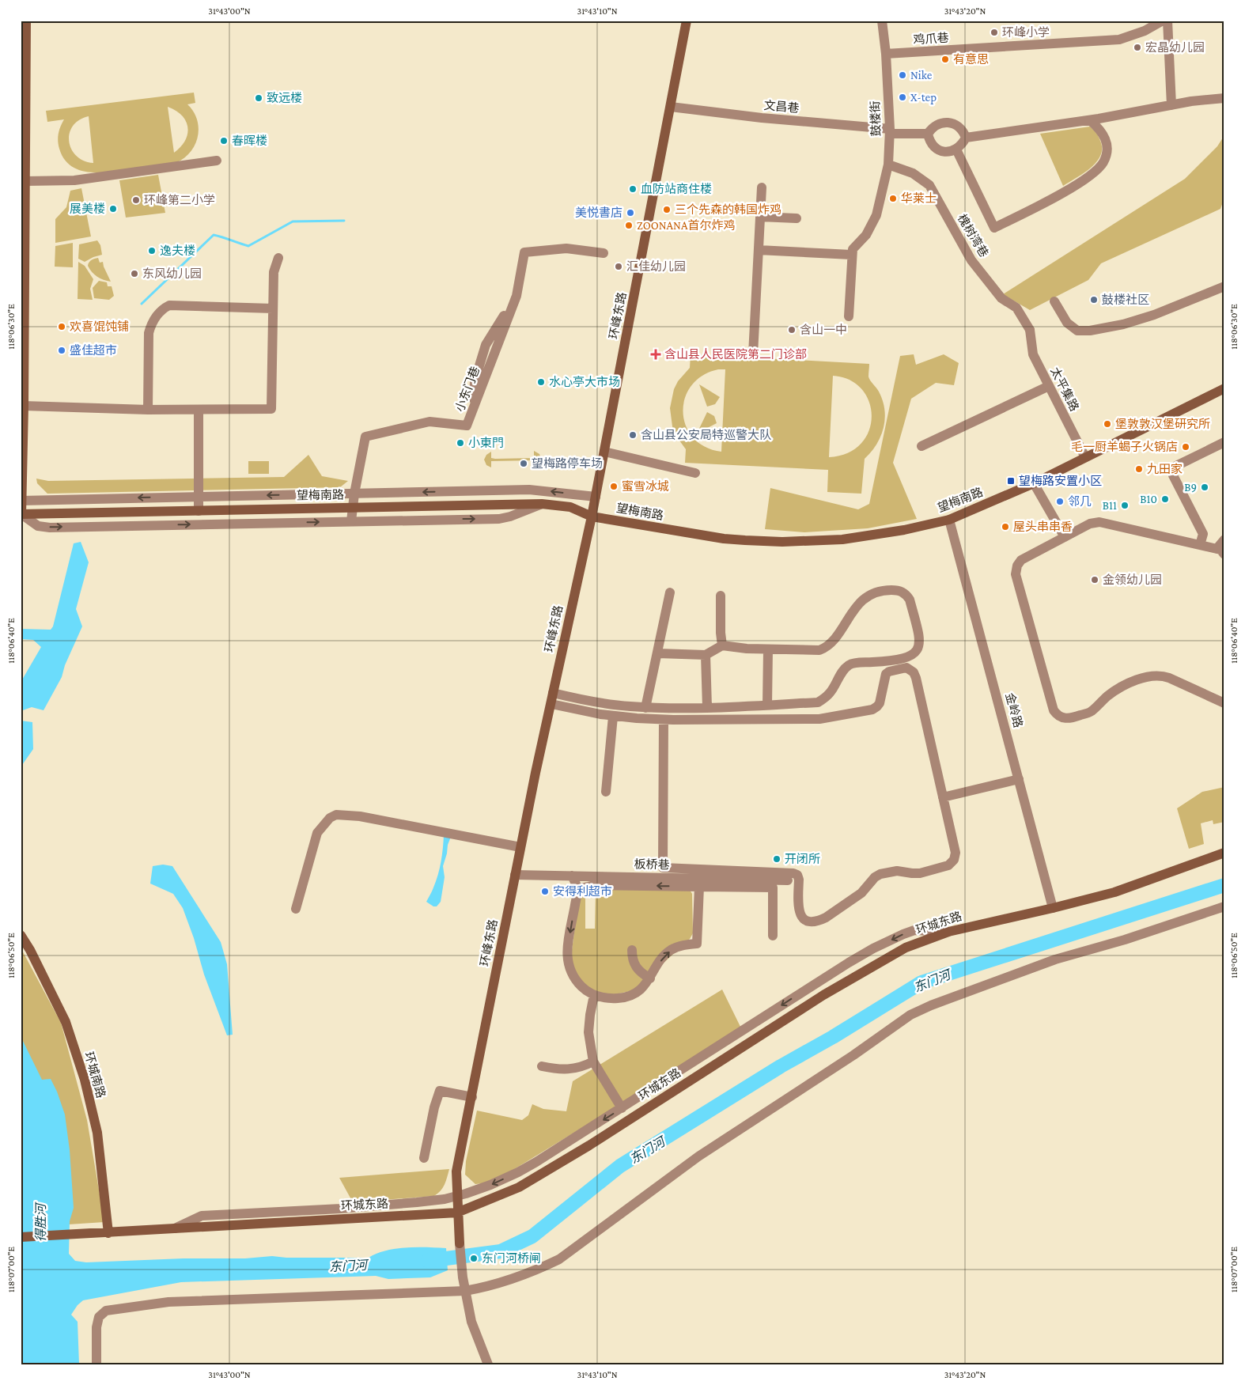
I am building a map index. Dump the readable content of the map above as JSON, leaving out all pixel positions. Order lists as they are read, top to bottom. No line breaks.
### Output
{"streets":{"main road":["环峰东路","望梅南路","环城东路","环城南路"],"street":["鸡爪巷","文昌巷","鼓楼街","槐树湾巷","小东门巷","太平集路","金岭路","板桥巷"]},"crossings":[["鸡爪巷","鼓楼街"],["文昌巷","鼓楼街"],["文昌巷","环峰东路"],["鼓楼街","槐树湾巷"],["槐树湾巷","太平集路"],["环峰东路","望梅南路"],["环峰东路","板桥巷"],["环峰东路","环城东路"],["太平集路","望梅南路"],["望梅南路","金岭路"],["金岭路","环城东路"],["环城东路","环城南路"]],"water":["东门河","得胜河"],"places":{"other":["环峰小学","宏晶幼儿园","有意思","Nike","X-tep","致远楼","春晖楼","血防站商住楼","华莱士","环峰第二小学","展美楼","三个先森的韩国炸鸡","美悦書店","ZOONANA首尔炸鸡","逸夫楼","汇佳幼儿园","东风幼儿园","鼓楼社区","欢喜馄饨铺","含山一中","盛佳超市","水心亭大市场","堡敦敦汉堡研究所","含山县公安局特巡警大队","小東門","毛一厨羊蝎子火锅店","望梅路停车场","九田家","蜜雪冰城","B9","B10","邻几","B11","屋头串串香","金领幼儿园","开闭所","安得利超市","东门河桥闸"],"health":["含山县人民医院第二门诊部"],"transit":["望梅路安置小区"]},"coordinates":["31°43'00\"N","31°43'10\"N","31°43'20\"N","118°06'30\"E","118°06'40\"E","118°06'50\"E","118°07'00\"E"]}
